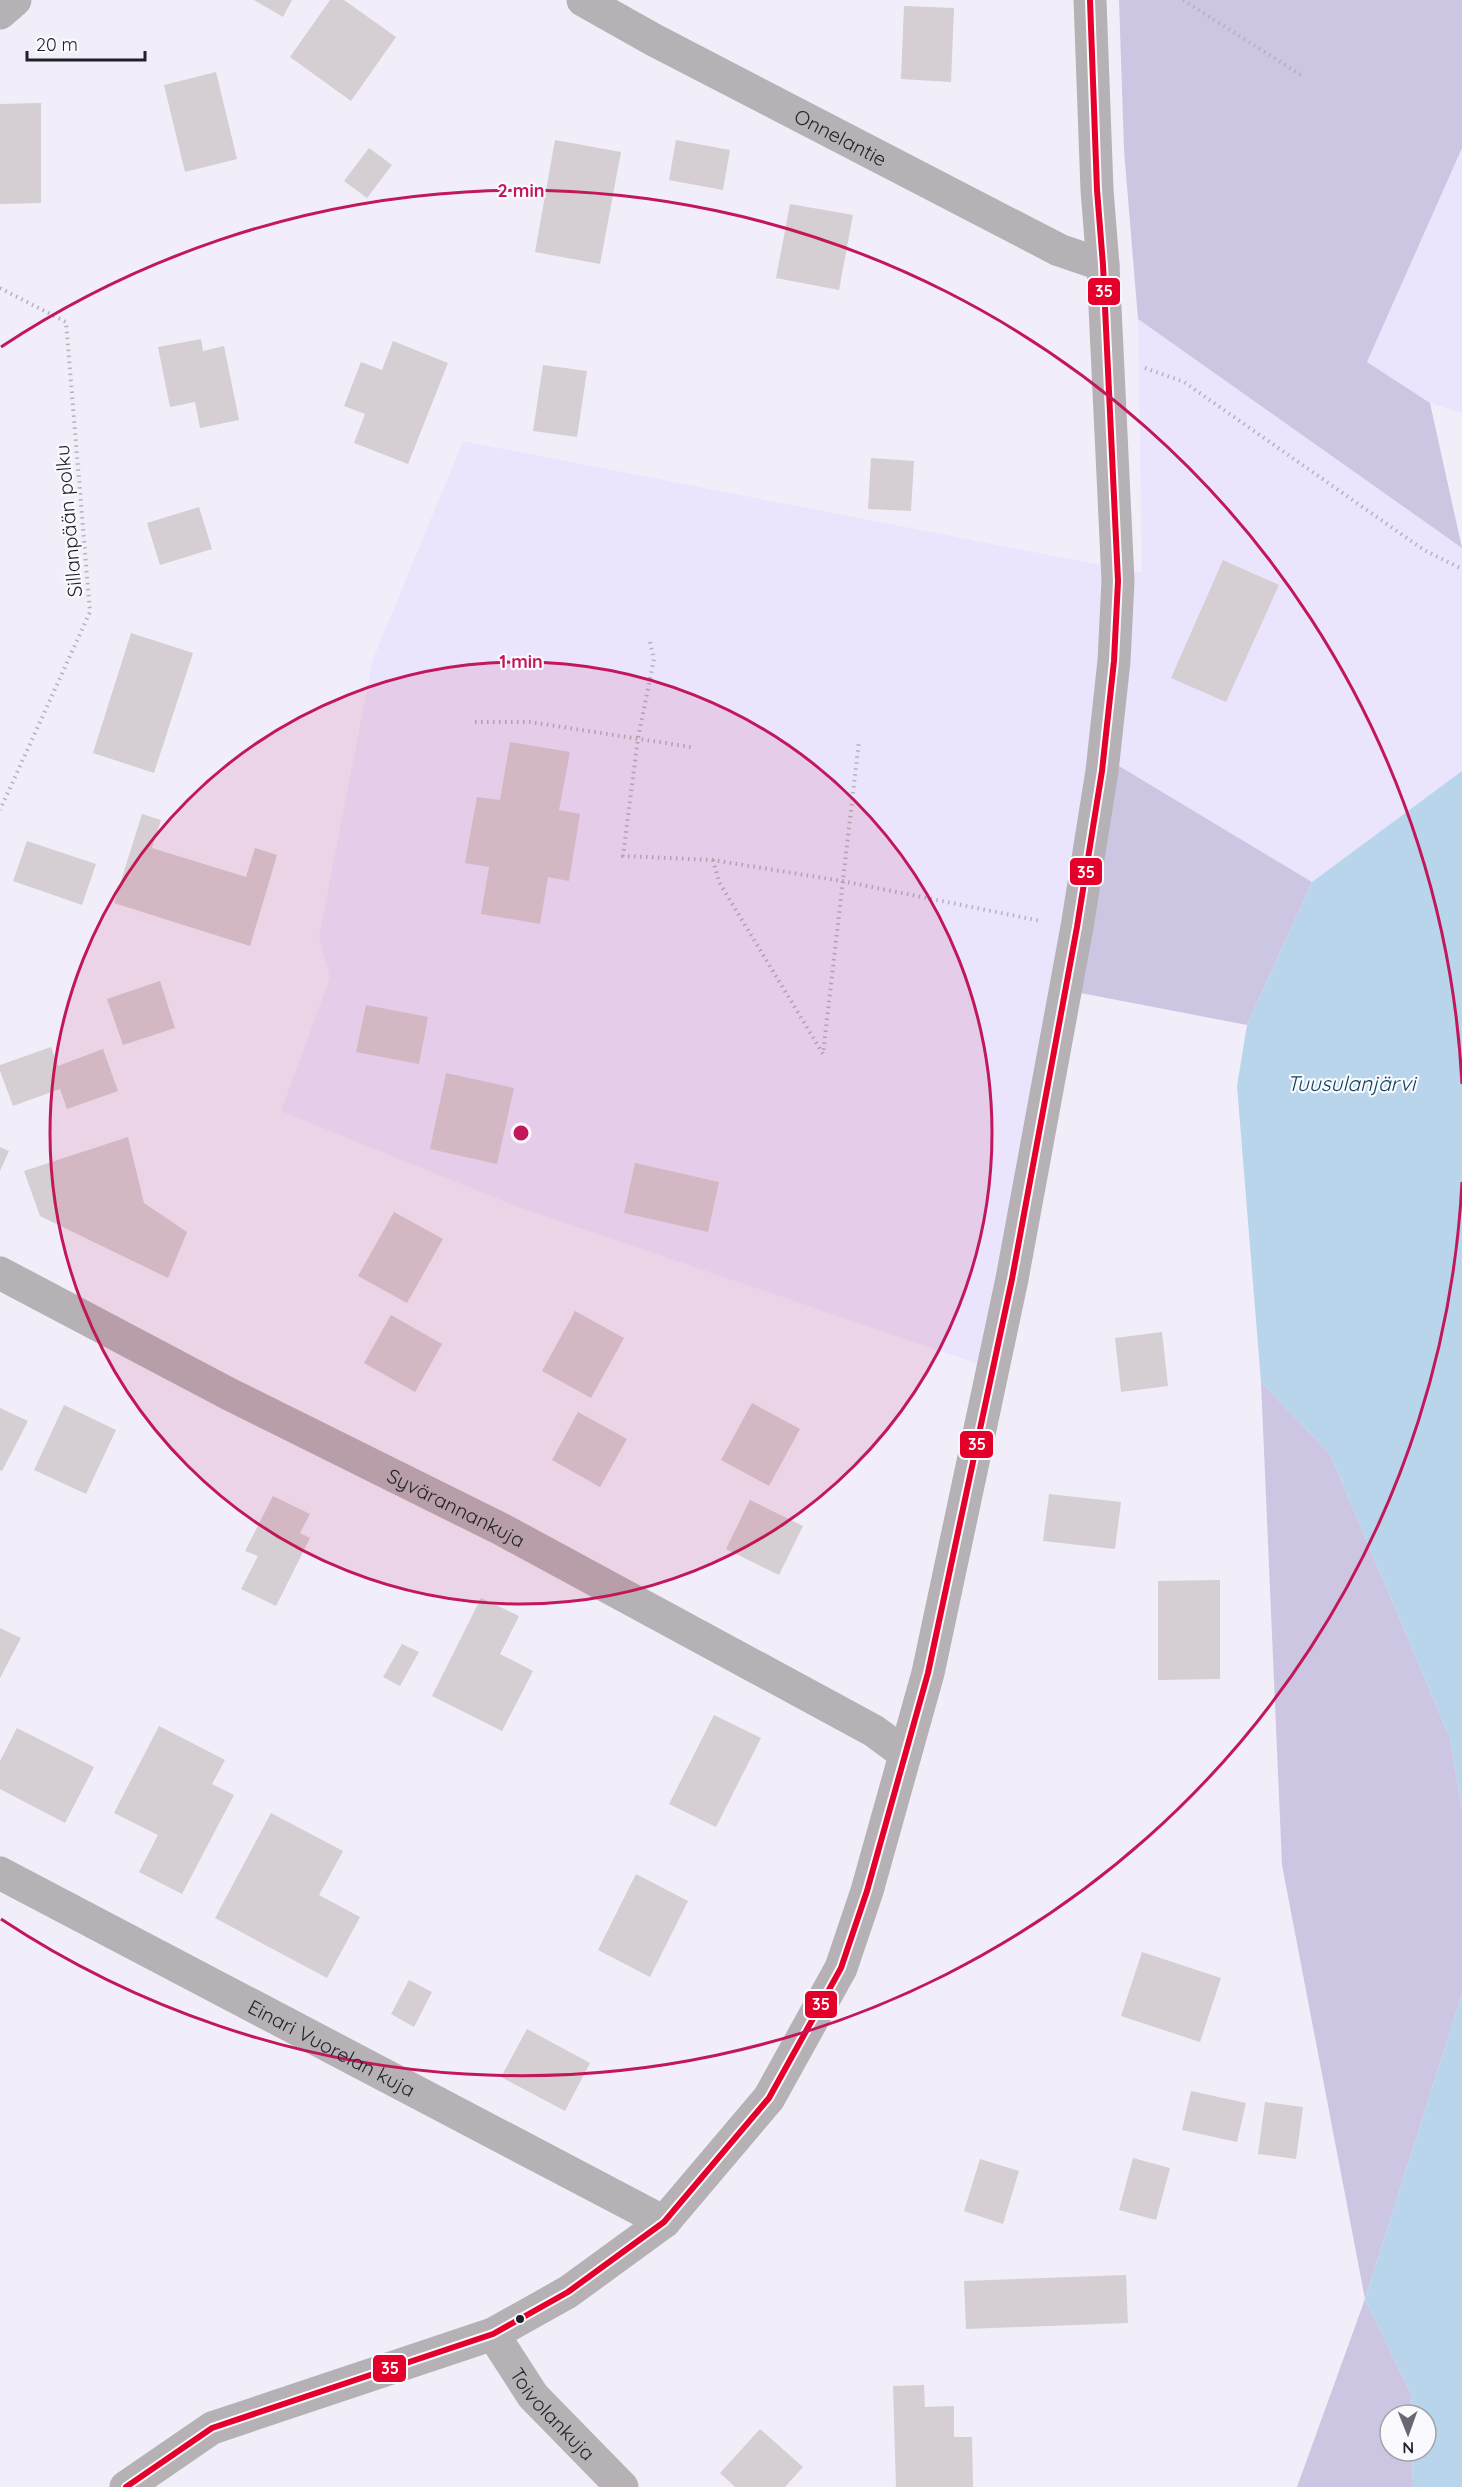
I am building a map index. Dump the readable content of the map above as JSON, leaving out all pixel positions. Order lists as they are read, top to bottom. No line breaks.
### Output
{"streets":{"street":["Onnelantie","Syvärannankuja","Einari Vuorelan kuja","Toivolankuja"],"path":["Sillanpään polku"]},"water":["Tuusulanjärvi"],"lines":["transit line 35"],"scale_bar":"20 m","north":"bottom","rings":["2 min","1 min"]}
